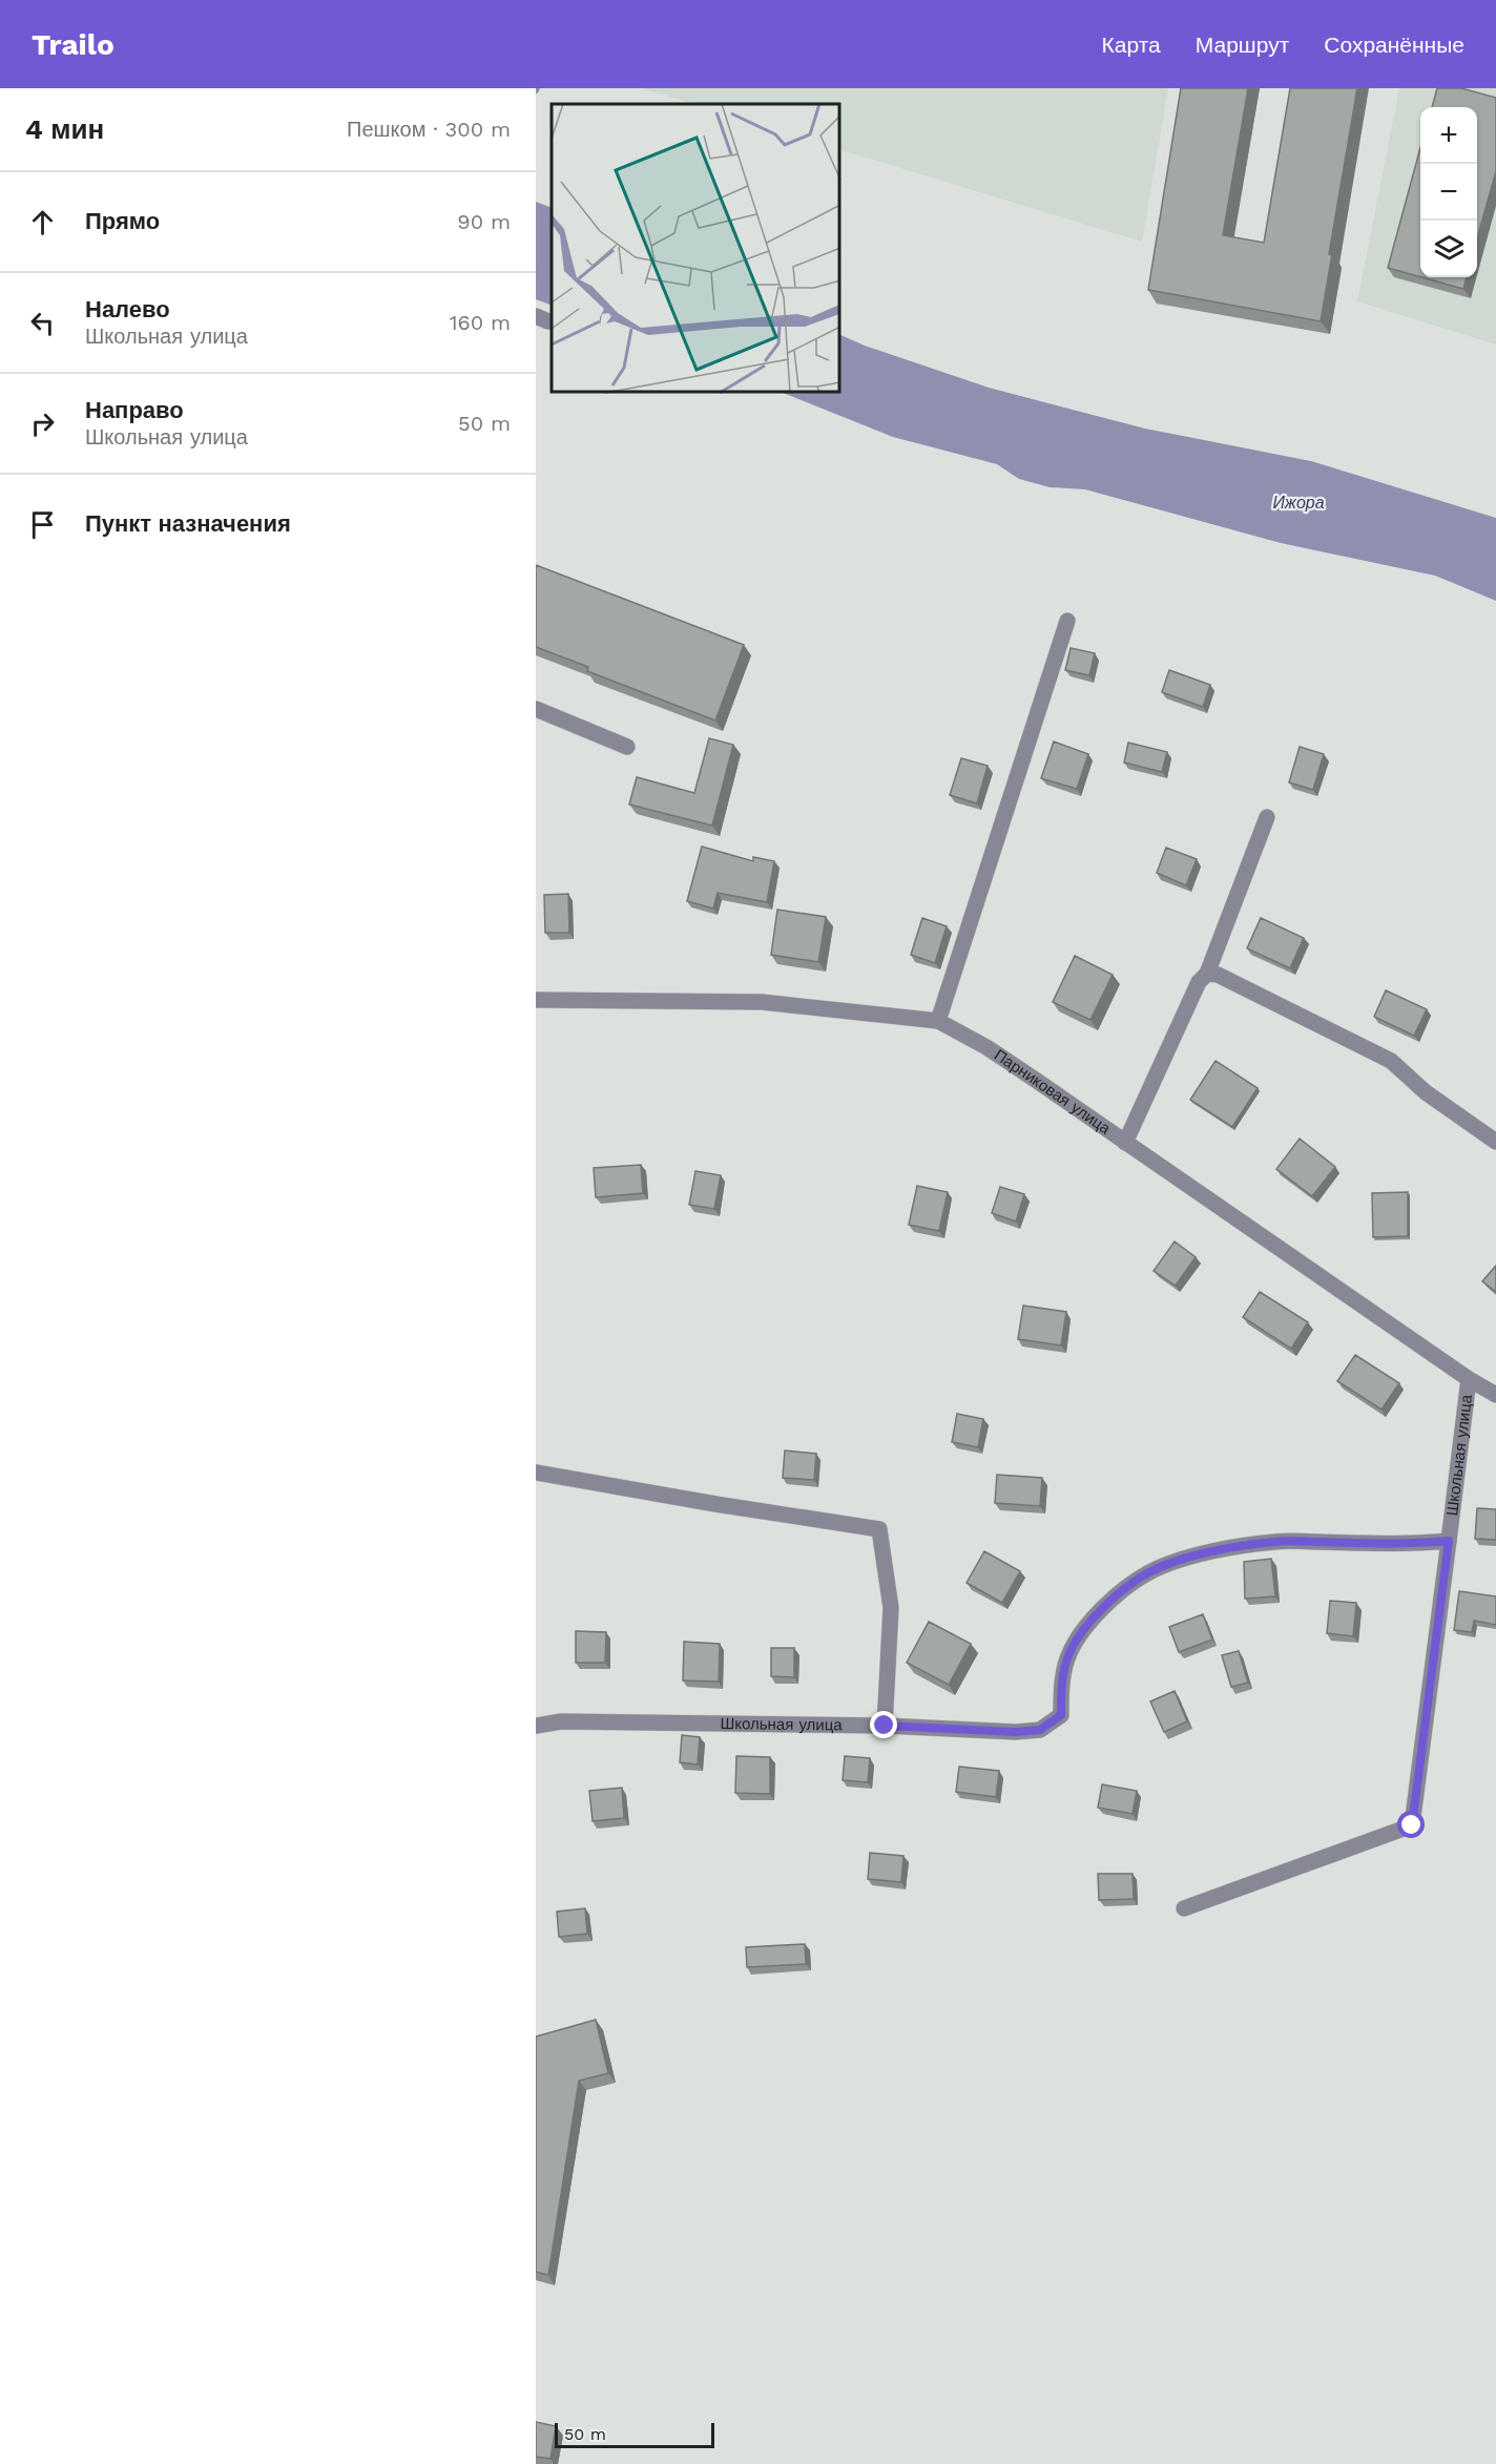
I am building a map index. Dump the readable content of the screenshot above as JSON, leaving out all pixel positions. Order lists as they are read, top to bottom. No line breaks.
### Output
{"streets":{"street":["Парниковая улица","Школьная улица"]},"crossings":[["Парниковая улица","Школьная улица"]],"water":["Ижора"],"scale_bar":"50 m","page":{"header":"Trailo","nav":["Карта","Маршрут","Сохранённые"],"heading":["4 мин","Пешком · 300 m"],"map_buttons":["+","−"],"list":[["Прямо","90 m"],["Налево","Школьная улица","160 m"],["Направо","Школьная улица","50 m"],"Пункт назначения"],"scale":"50 m"}}
